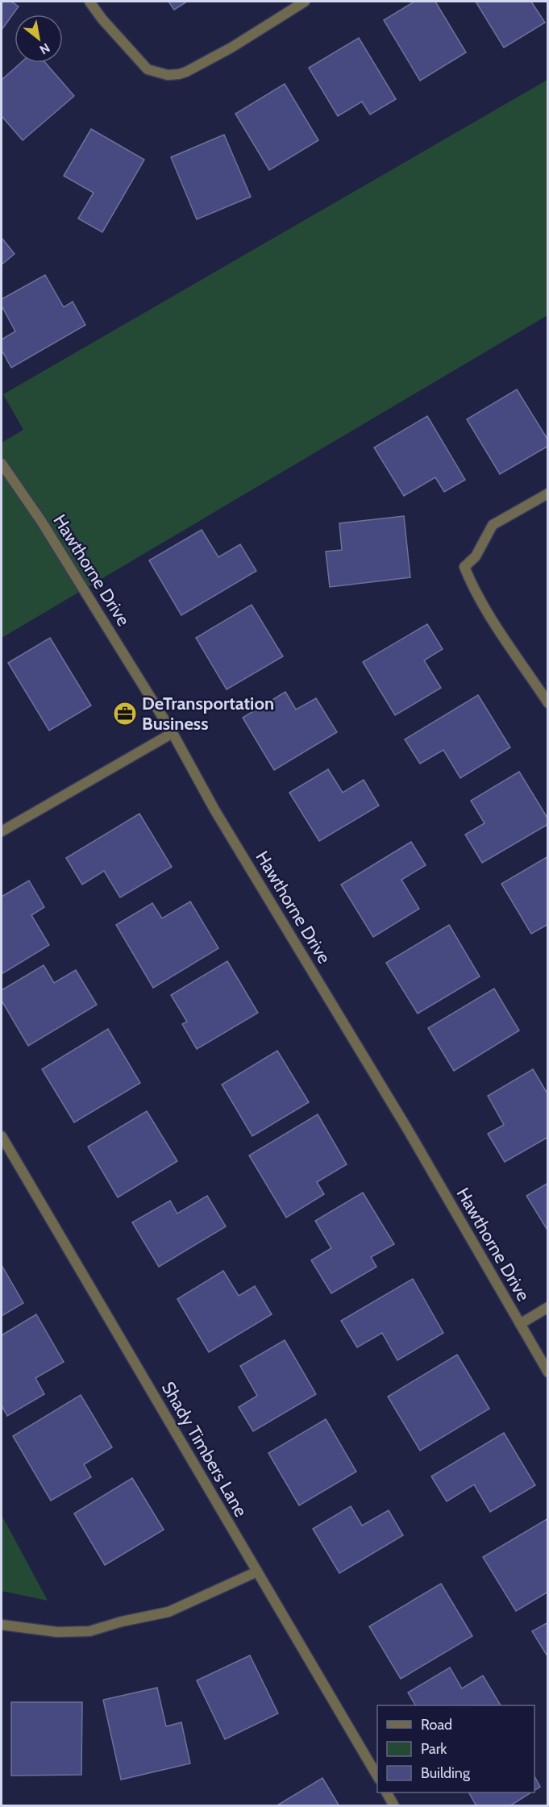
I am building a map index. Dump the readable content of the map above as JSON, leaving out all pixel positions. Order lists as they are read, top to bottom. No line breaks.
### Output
{"streets":{"street":["Hawthorne Drive","Shady Timbers Lane"]},"places":{"office":["DeTransportation Business"]},"legend":["Road","Park","Building"],"north":"bottom right"}
